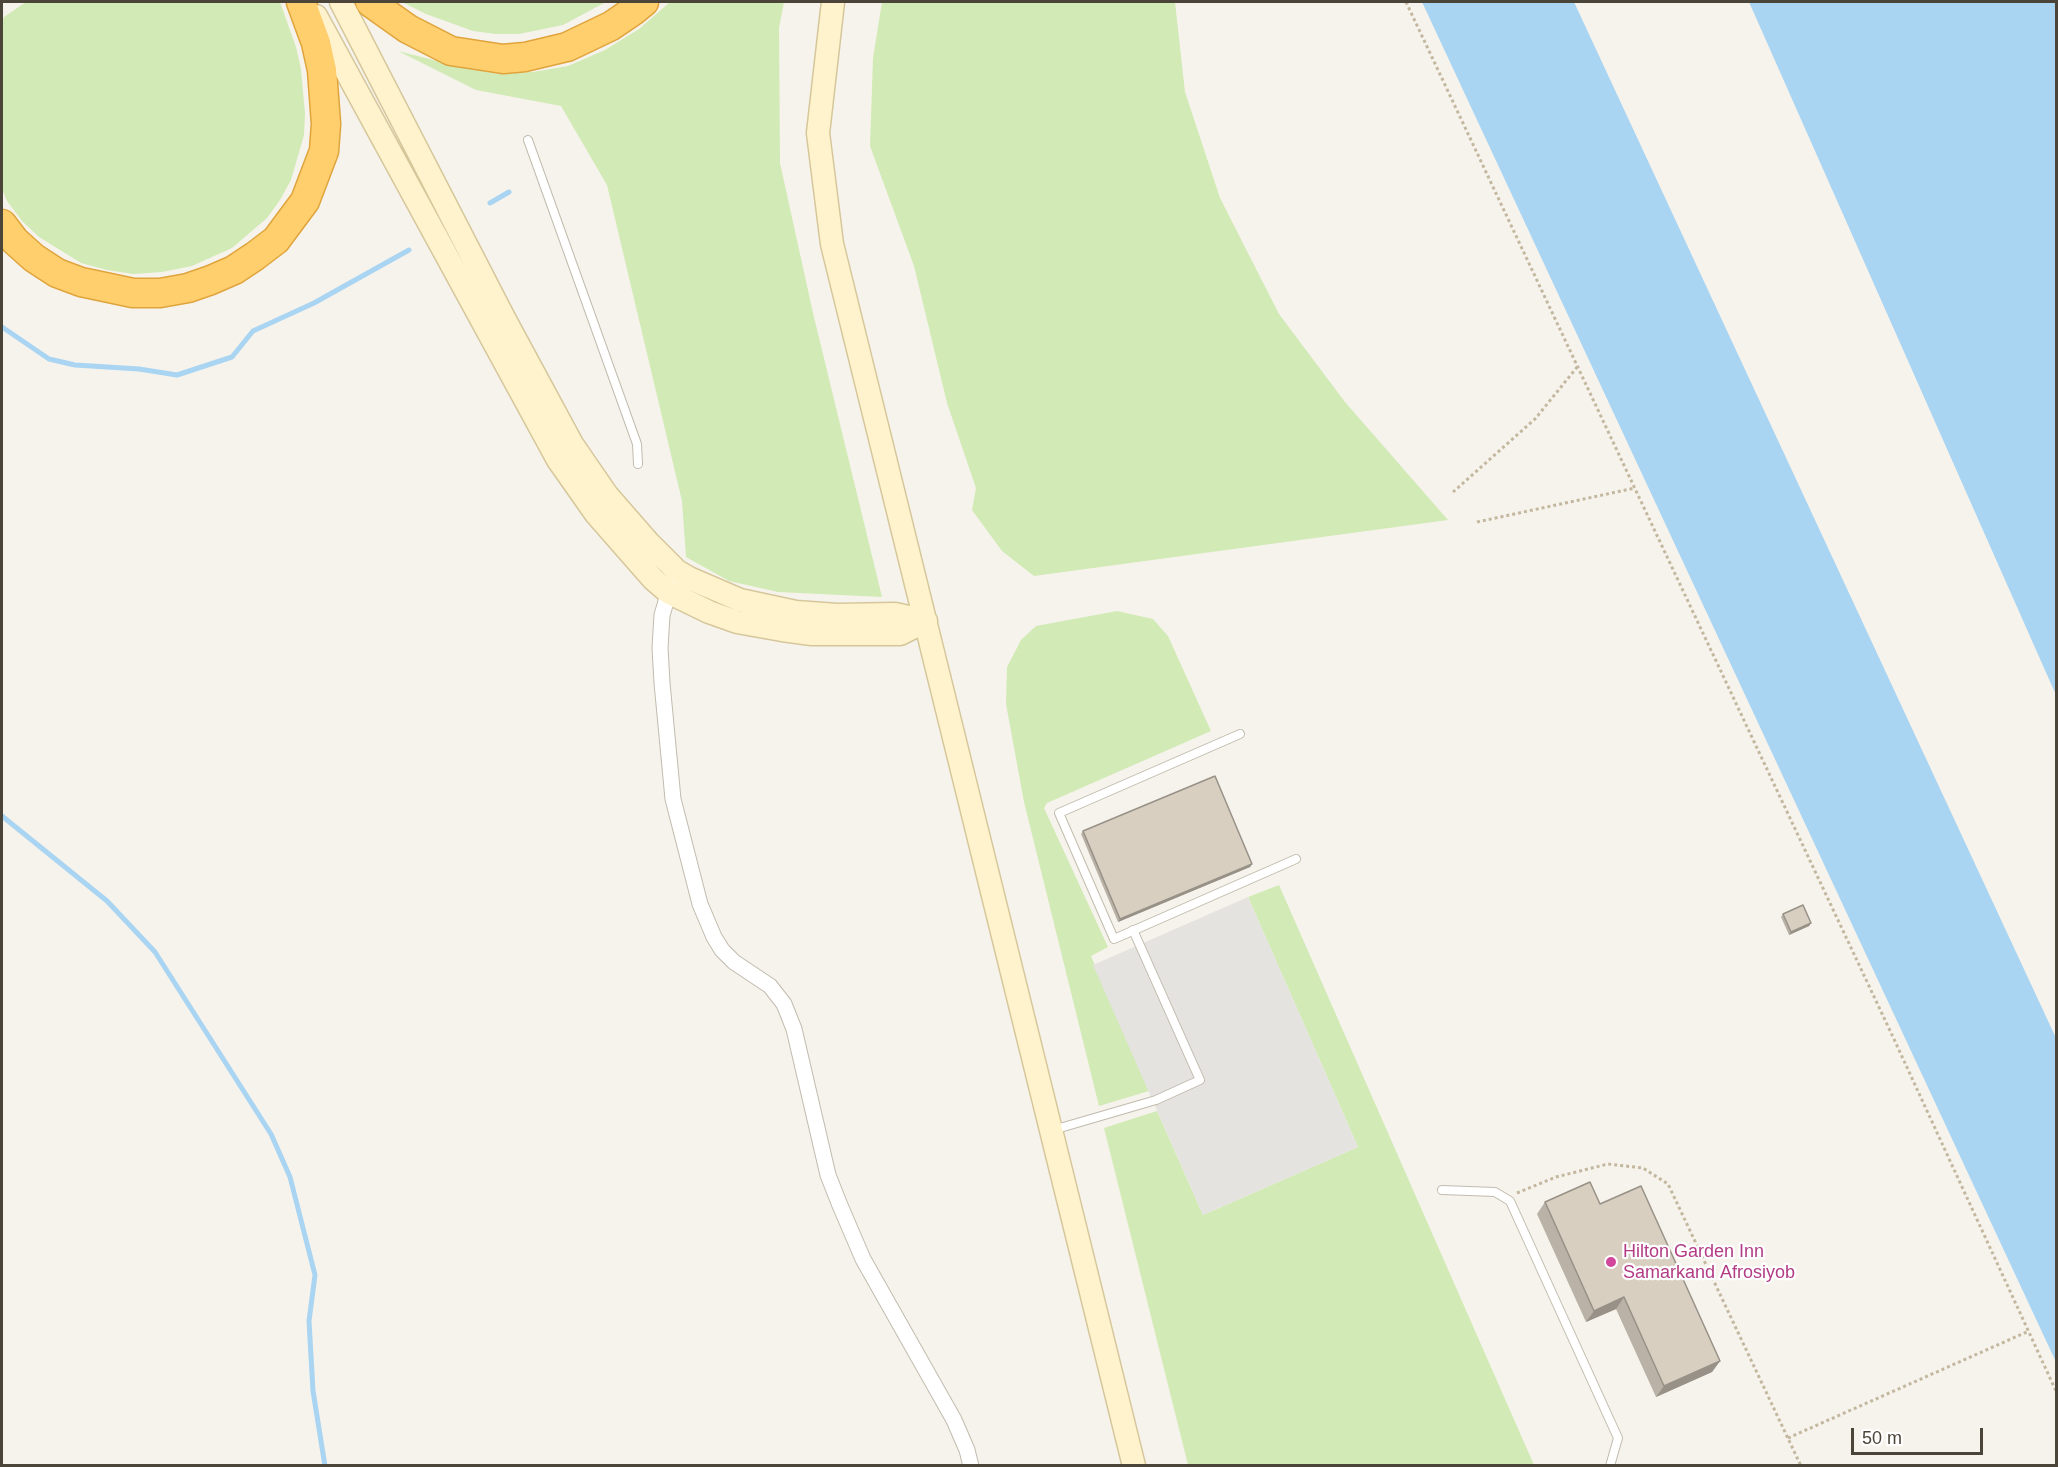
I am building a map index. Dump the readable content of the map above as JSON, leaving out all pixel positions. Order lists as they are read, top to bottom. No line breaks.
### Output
{"places":["Hilton Garden Inn Samarkand Afrosiyob"],"scale_bar":"50 m"}
